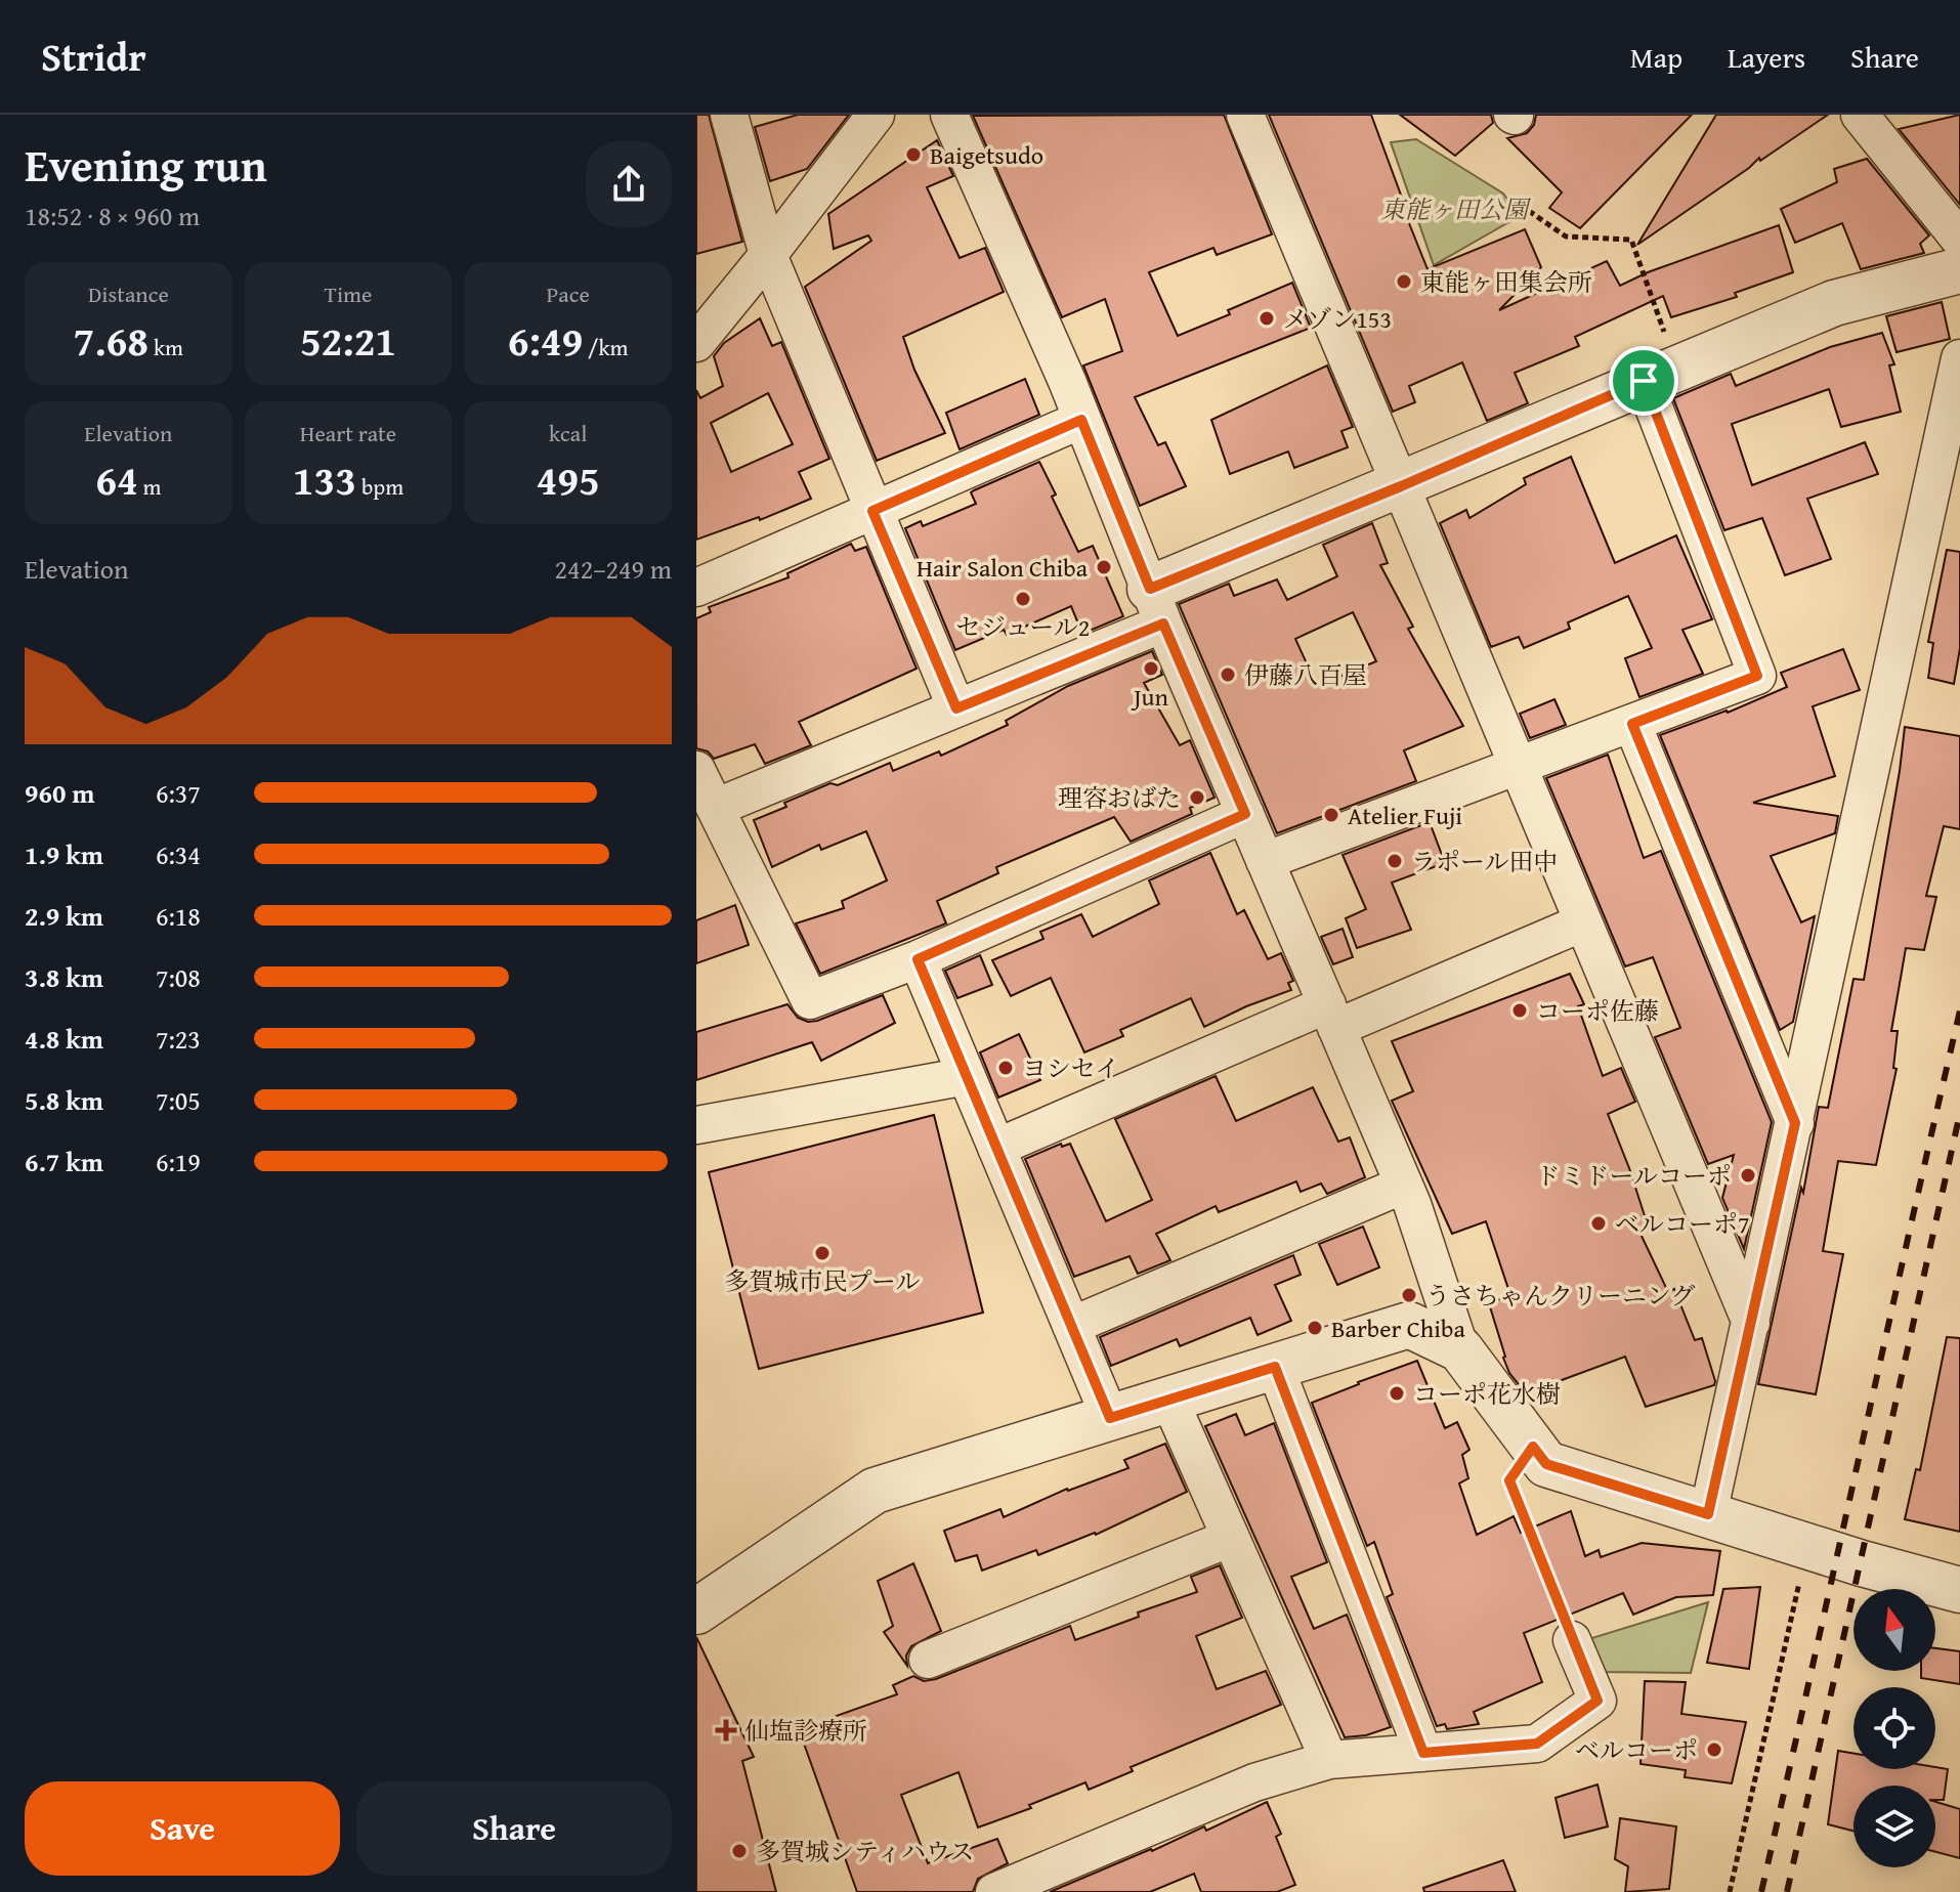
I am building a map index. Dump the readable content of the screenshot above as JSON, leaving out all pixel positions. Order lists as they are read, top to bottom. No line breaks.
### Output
{"parks":["東能ヶ田公園"],"places":{"other":["Baigetsudo","東能ヶ田集会所","メゾン153","Hair Salon Chiba","セジュール2","Jun","伊藤八百屋","理容おばた","Atelier Fuji","ラポール田中","コーポ佐藤","ヨシセイ","ドミドールコーポ","ベルコーポ7","多賀城市民プール","うさちゃんクリーニング","Barber Chiba","コーポ花水樹","ベルコーポ","多賀城シティハウス"],"health":["仙塩診療所"]},"north":"top","page":{"header":"Stridr","nav":["Map","Layers","Share"],"heading":["Evening run","18:52 · 8 × 960 m"],"stats":[["Distance","7.68 km"],["Time","52:21"],["Pace","6:49 /km"],["Elevation","64 m"],["Heart rate","133 bpm"],["kcal","495"]],"chart":["Elevation","242–249 m"],"list":[{"name":"960 m","note":"6:37"},{"name":"1.9 km","note":"6:34"},{"name":"2.9 km","note":"6:18"},{"name":"3.8 km","note":"7:08"},{"name":"4.8 km","note":"7:23"},{"name":"5.8 km","note":"7:05"},{"name":"6.7 km","note":"6:19"}],"buttons":["Save","Share"]}}
